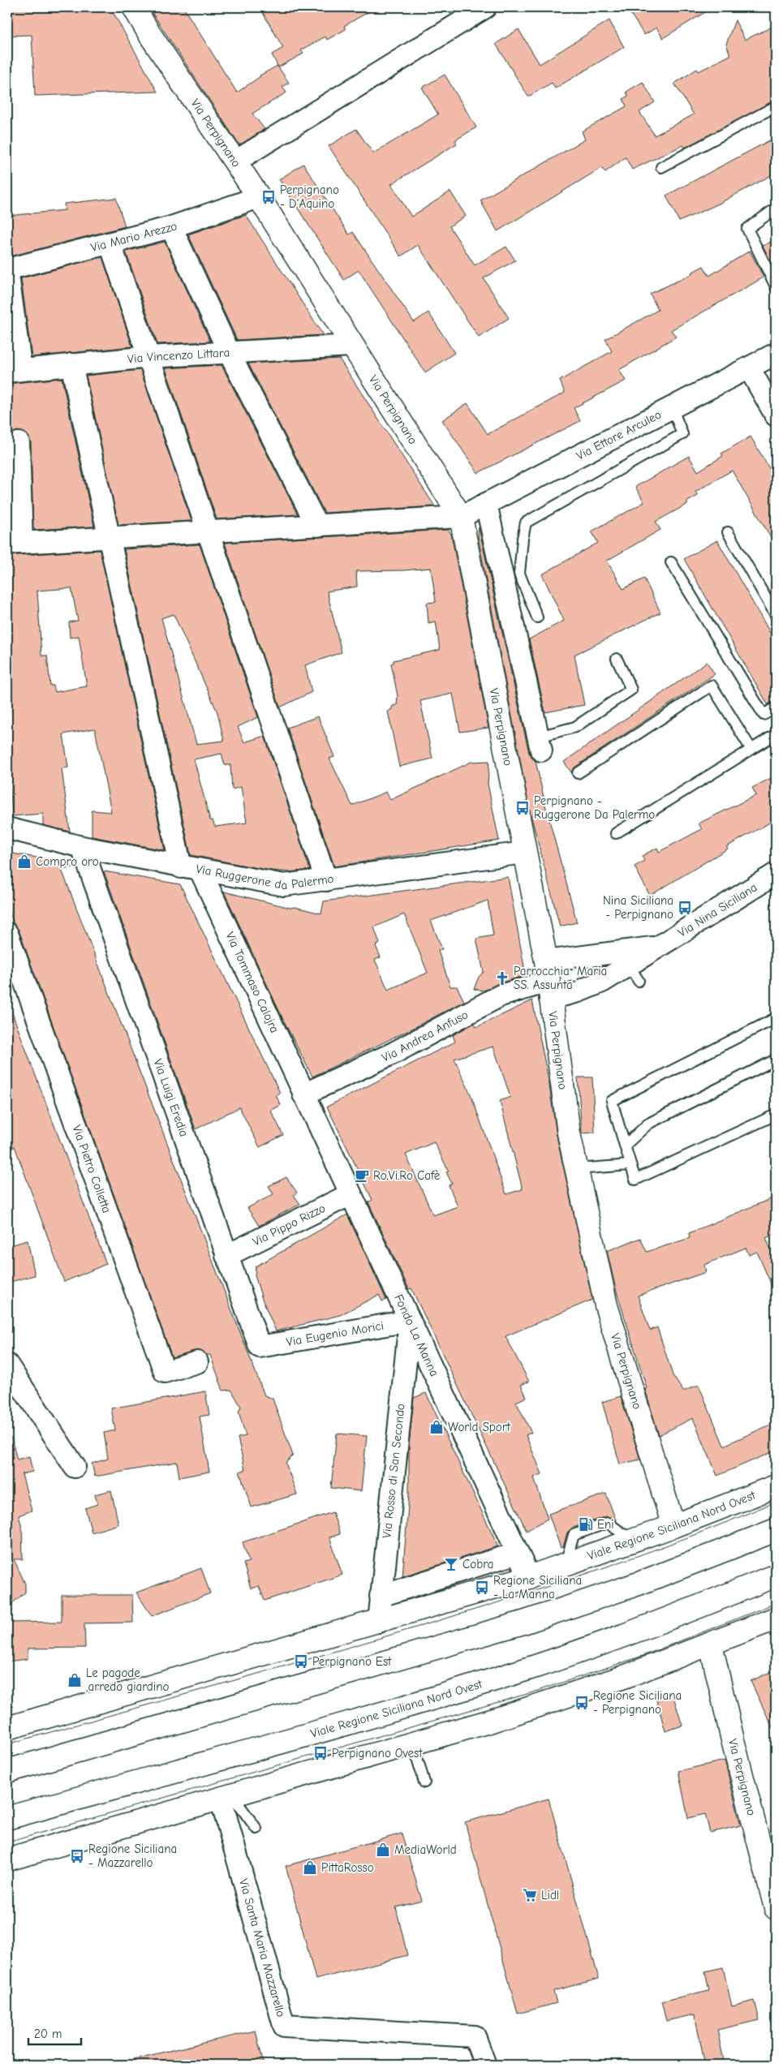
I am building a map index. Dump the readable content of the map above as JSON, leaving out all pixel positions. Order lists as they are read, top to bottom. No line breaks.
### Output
{"streets":{"street":["Via Perpignano","Via Mario Arezzo","Via Vincenzo Littara","Via Ettore Arculeo","Via Ruggerone da Palermo","Via Nina Siciliana","Via Tommaso Calojra","Via Andrea Anfuso","Via Luigi Eredia","Via Pietro Colletta","Via Pippo Rizzo","Via Eugenio Morici","Fondo La Manna","Via Rosso di San Secondo","Viale Regione Siciliana Nord Ovest","Via Santa Maria Mazzarello"]},"crossings":[["Via Perpignano","Via Mario Arezzo"],["Via Perpignano","Via Vincenzo Littara"],["Via Perpignano","Via Ettore Arculeo"],["Via Perpignano","Via Ruggerone da Palermo"],["Via Perpignano","Via Nina Siciliana"],["Via Perpignano","Via Andrea Anfuso"],["Via Perpignano","Viale Regione Siciliana Nord Ovest"],["Via Vincenzo Littara","Via Tommaso Calojra"],["Via Ruggerone da Palermo","Via Tommaso Calojra"],["Via Ruggerone da Palermo","Via Luigi Eredia"],["Via Nina Siciliana","Via Andrea Anfuso"],["Via Tommaso Calojra","Via Andrea Anfuso"],["Via Tommaso Calojra","Fondo La Manna"],["Via Andrea Anfuso","Fondo La Manna"],["Via Luigi Eredia","Via Pippo Rizzo"],["Via Luigi Eredia","Via Eugenio Morici"],["Via Pippo Rizzo","Fondo La Manna"],["Via Eugenio Morici","Fondo La Manna"],["Via Eugenio Morici","Via Rosso di San Secondo"],["Fondo La Manna","Via Rosso di San Secondo"],["Fondo La Manna","Viale Regione Siciliana Nord Ovest"],["Via Rosso di San Secondo","Viale Regione Siciliana Nord Ovest"]],"places":{"bus stop":["Perpignano - D'Aquino","Perpignano - Ruggerone Da Palermo","Nina Siciliana - Perpignano","Regione Siciliana - La Manna","Perpignano Est","Regione Siciliana - Perpignano","Perpignano Ovest","Regione Siciliana - Mazzarello"],"shop":["Compro oro","World Sport","Le pagode ,arredo giardino","MediaWorld","PittaRosso"],"church":["Parrocchia \"Maria SS. Assunta\""],"cafe":["Ro.Vi.Ro Cafè"],"fuel station":["Eni"],"bar":["Cobra"],"supermarket":["Lidl"]},"scale_bar":"20 m"}
